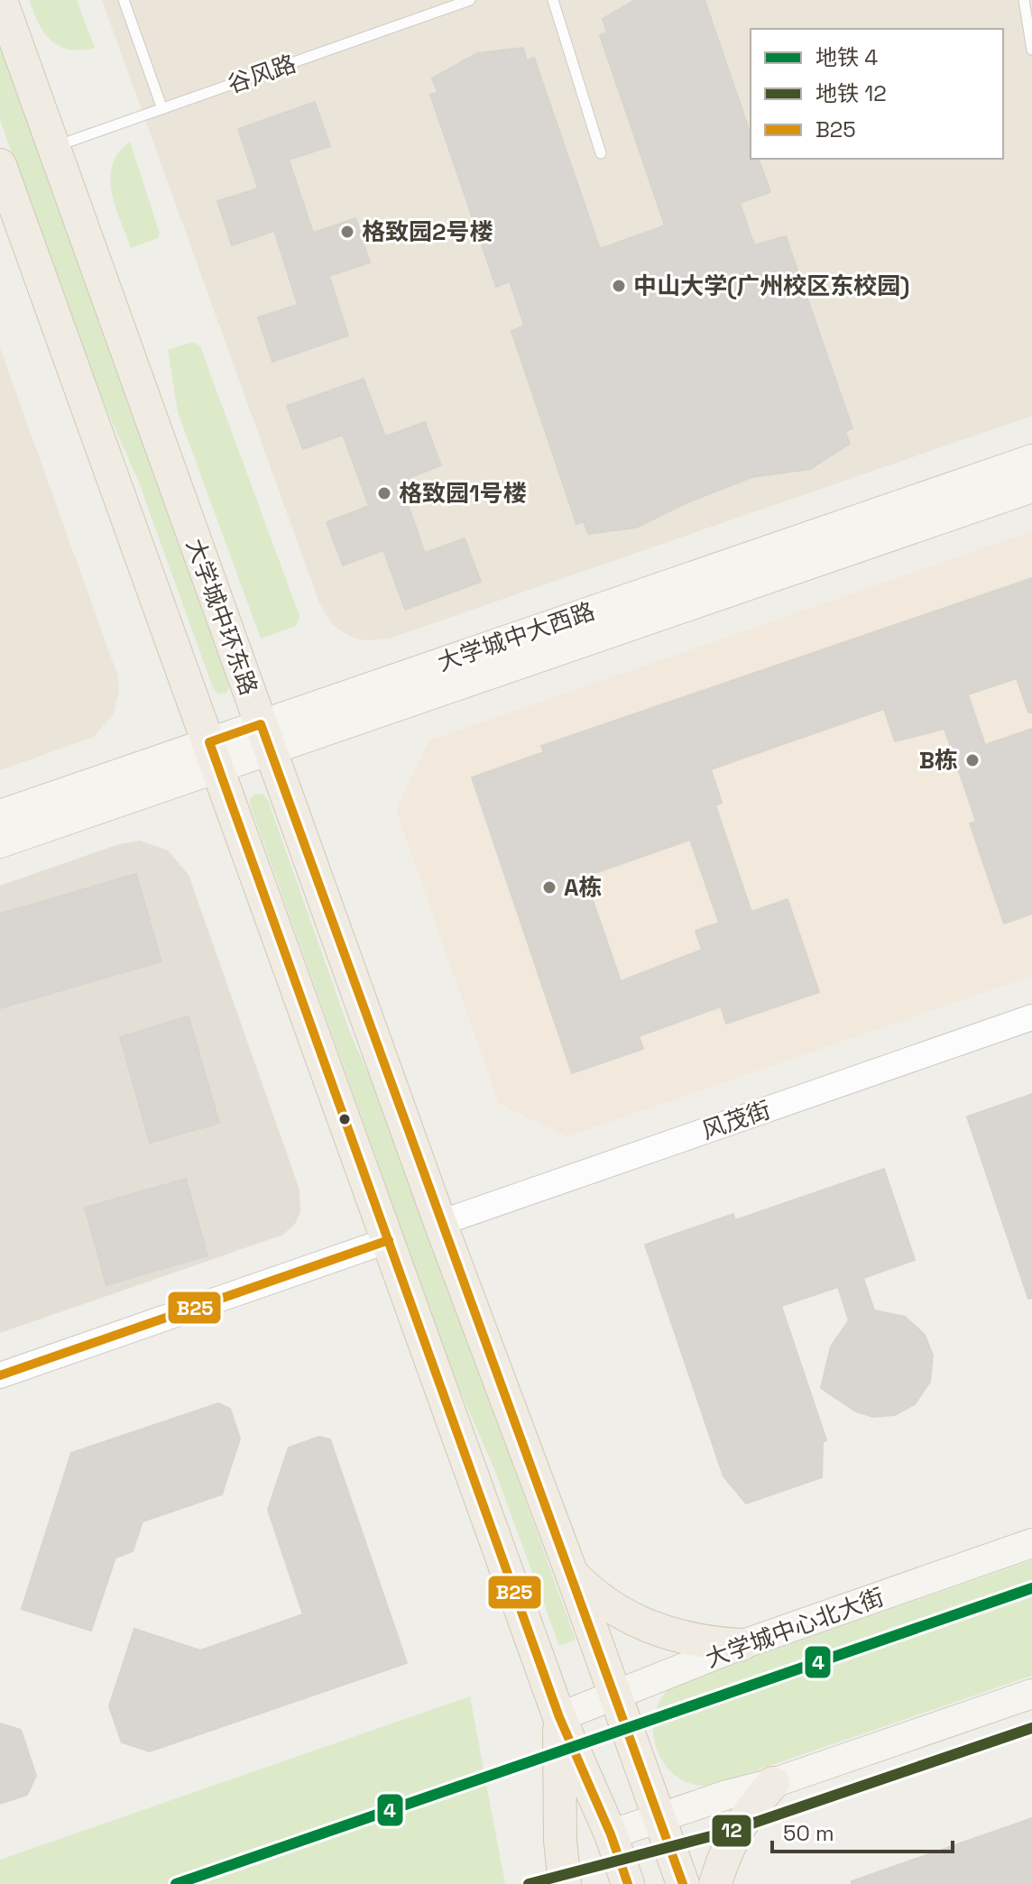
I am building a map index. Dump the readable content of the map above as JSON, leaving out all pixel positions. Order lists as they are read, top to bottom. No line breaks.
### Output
{"streets":{"main road":["大学城中环东路","大学城中大西路","大学城中心北大街"],"street":["风茂街"],"lane":["谷风路"]},"crossings":[["谷风路","大学城中环东路"],["大学城中环东路","大学城中大西路"],["大学城中环东路","风茂街"],["大学城中环东路","大学城中心北大街"]],"places":["格致园2号楼","中山大学(广州校区东校园)","格致园1号楼","B栋","A栋"],"lines":["transit line B25","metro line 4","metro line 12"],"legend":["地铁 4","地铁 12","B25"],"scale_bar":"50 m"}
